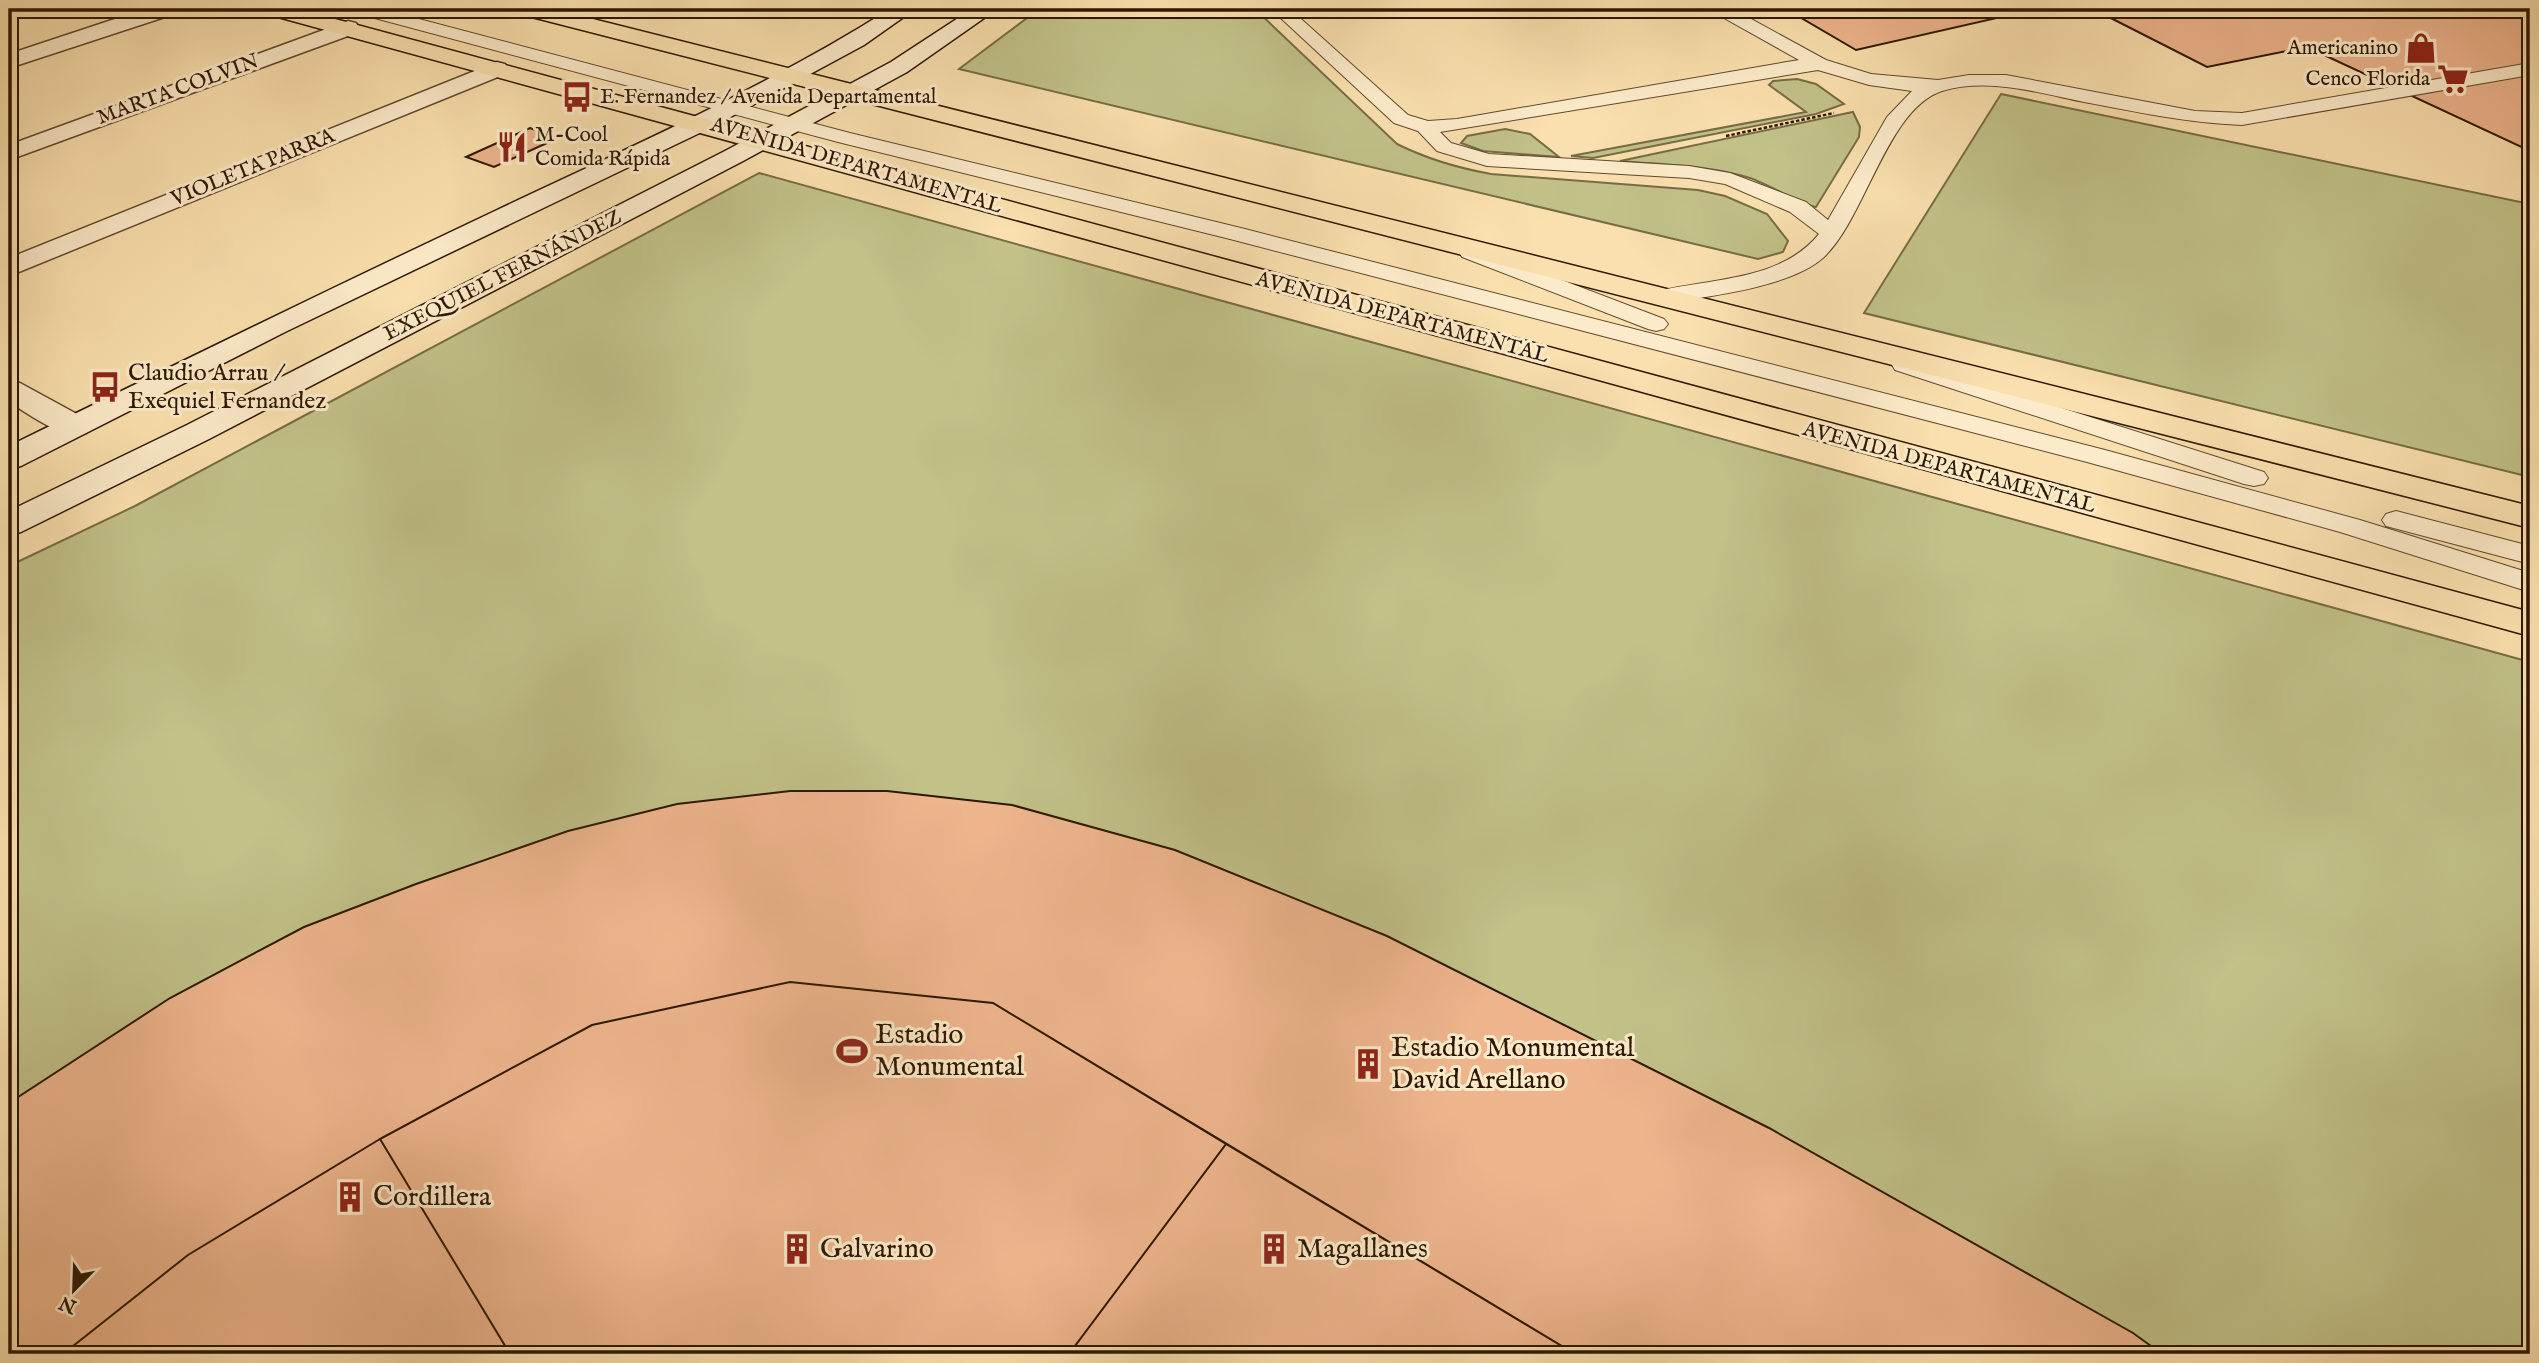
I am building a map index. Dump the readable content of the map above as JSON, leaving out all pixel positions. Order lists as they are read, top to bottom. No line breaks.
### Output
{"streets":{"main road":["MARTA COLVIN","AVENIDA DEPARTAMENTAL","VIOLETA PARRA","EXEQUIEL FERNÁNDEZ"]},"crossings":[["MARTA COLVIN","AVENIDA DEPARTAMENTAL"],["AVENIDA DEPARTAMENTAL","VIOLETA PARRA"],["AVENIDA DEPARTAMENTAL","EXEQUIEL FERNÁNDEZ"]],"places":{"shop":["Americanino"],"supermarket":["Cenco Florida"],"bus stop":["E. Fernandez / Avenida Departamental","Claudio Arrau / Exequiel Fernandez"],"restaurant":["M-Cool Comida Rápida"],"sports":["Estadio Monumental"],"building":["Estadio Monumental David Arellano","Cordillera","Galvarino","Magallanes"]},"north":"bottom left"}
